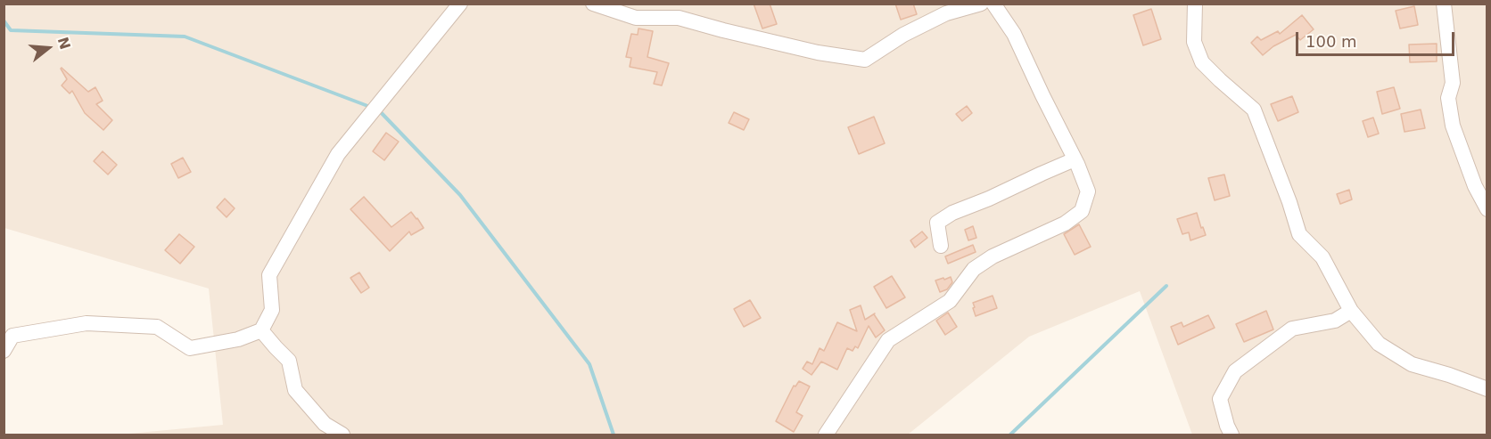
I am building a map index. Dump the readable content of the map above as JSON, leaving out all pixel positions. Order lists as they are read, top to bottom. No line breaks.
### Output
{"scale_bar":"100 m","north":"right"}
